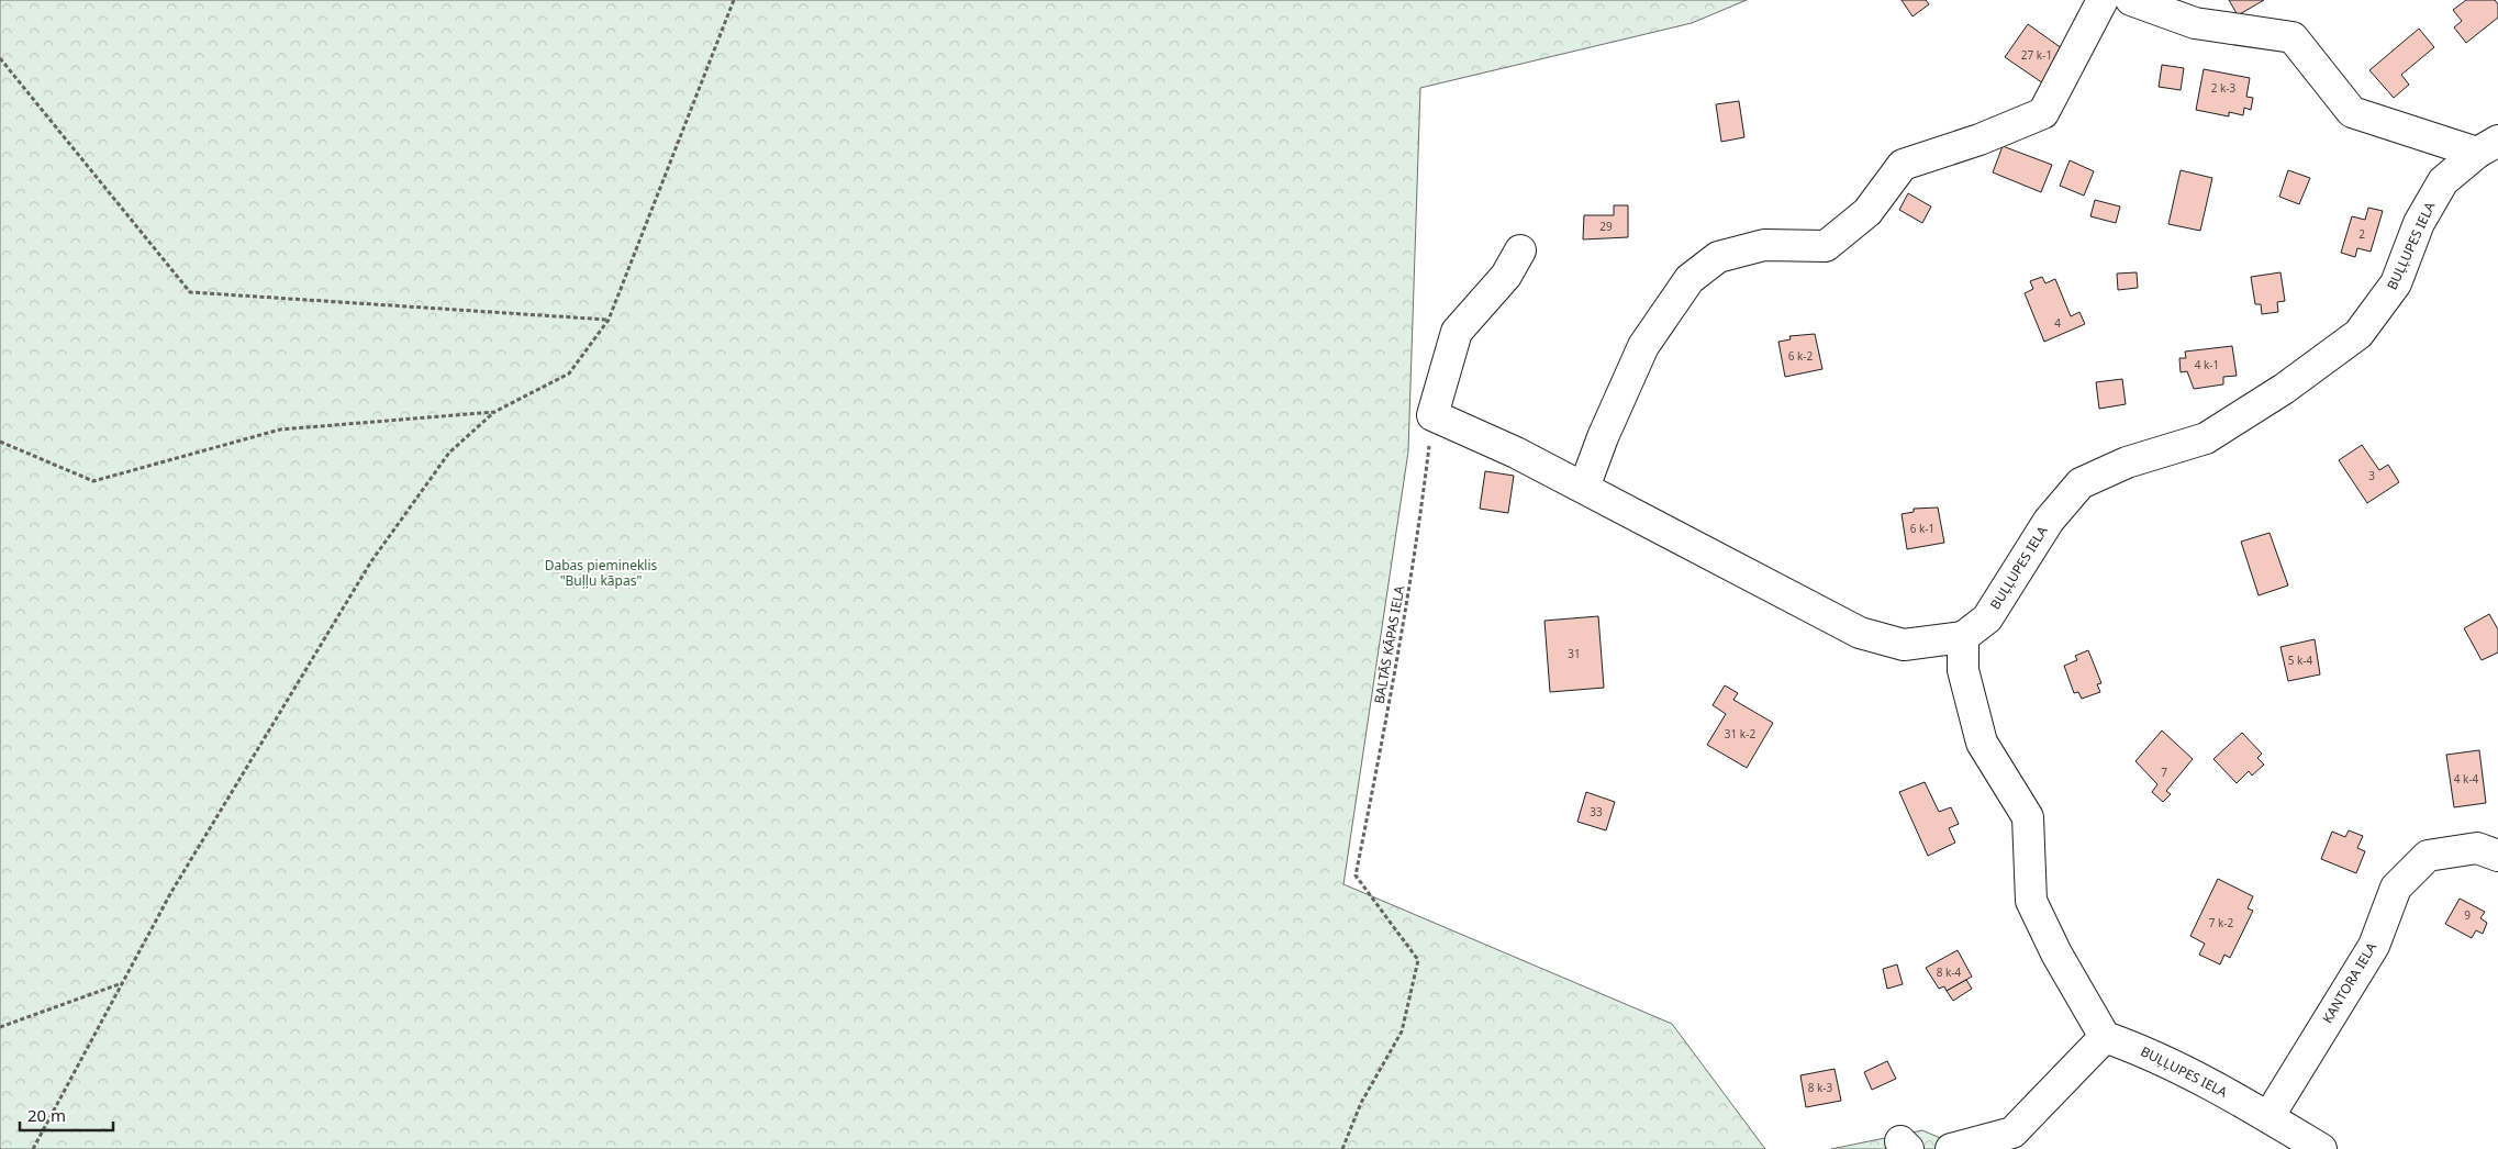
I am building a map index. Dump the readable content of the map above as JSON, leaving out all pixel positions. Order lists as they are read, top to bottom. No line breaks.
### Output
{"streets":{"street":["BUĻĻUPES IELA","KANTORA IELA"],"path":["BALTĀS KĀPAS IELA"]},"crossings":[["BUĻĻUPES IELA","KANTORA IELA"]],"parks":["Dabas piemineklis \"Buļļu kāpas\""],"house_numbers":["27 k-1","2 k-3","29","2","4","6 k-2","4 k-1","3","6 k-1","31","5 k-4","31 k-2","7","4 k-4","33","9","7 k-2","8 k-4","8 k-3"],"scale_bar":"20 m"}
